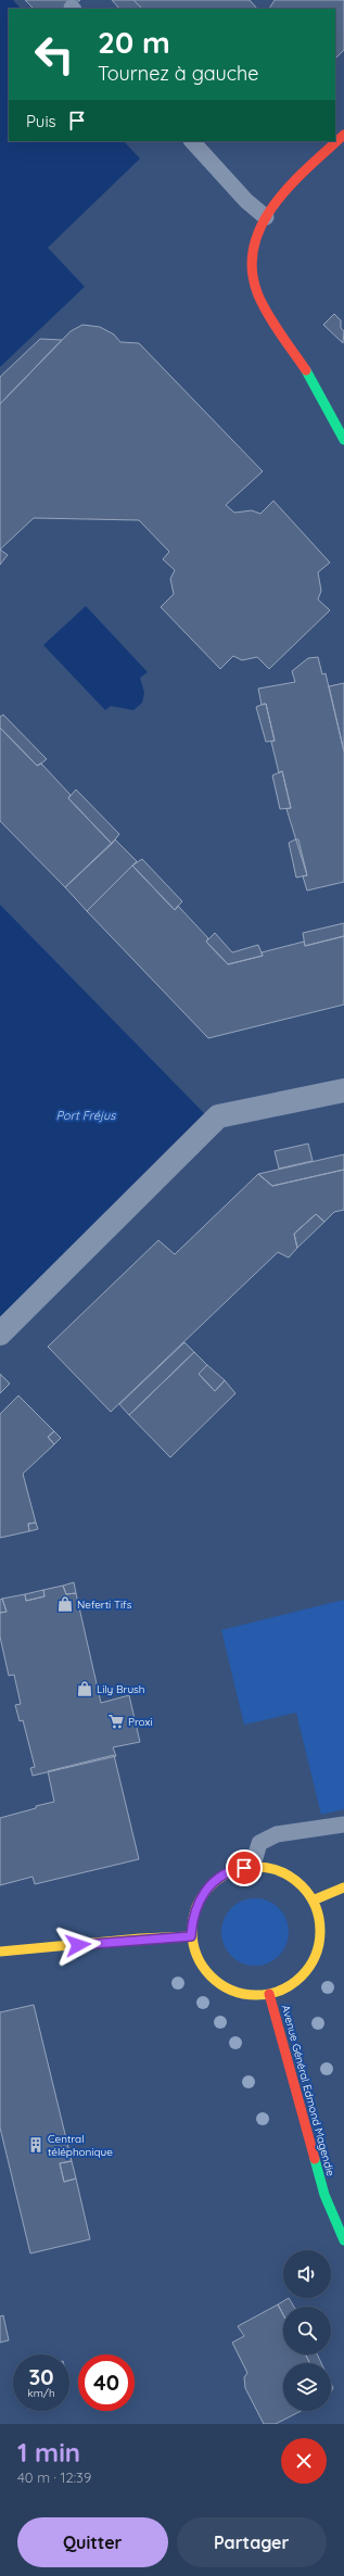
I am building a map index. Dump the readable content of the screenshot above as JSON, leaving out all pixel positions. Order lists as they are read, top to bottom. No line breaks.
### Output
{"streets":{"street":["Avenue Général Edmond Magendie"]},"water":["Port Fréjus"],"places":{"shop":["Neferti Tifs","Lily Brush"],"supermarket":["Proxi"],"building":["Central téléphonique"]},"page":{"turn":["20 m","Tournez à gauche"],"then":"Puis","speed":"30 km/h","limit":"40","heading":["1 min","40 m · 12:39"],"buttons":["Quitter","Partager"]}}
